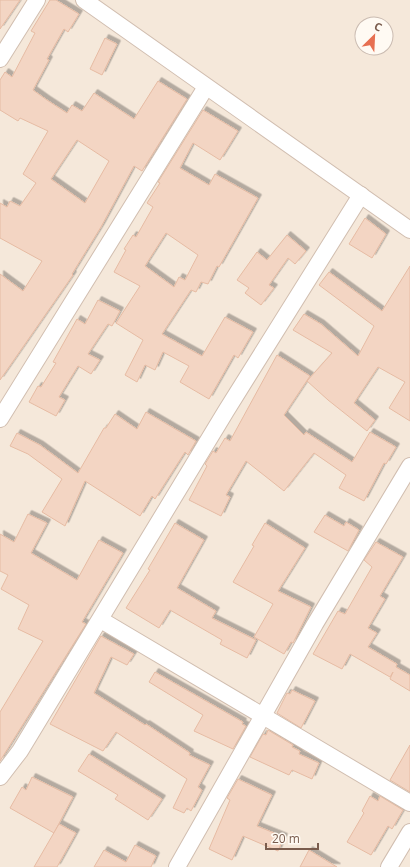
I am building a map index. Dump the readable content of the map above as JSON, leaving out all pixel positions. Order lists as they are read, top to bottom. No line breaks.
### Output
{"scale_bar":"20 m","north":"top right"}
